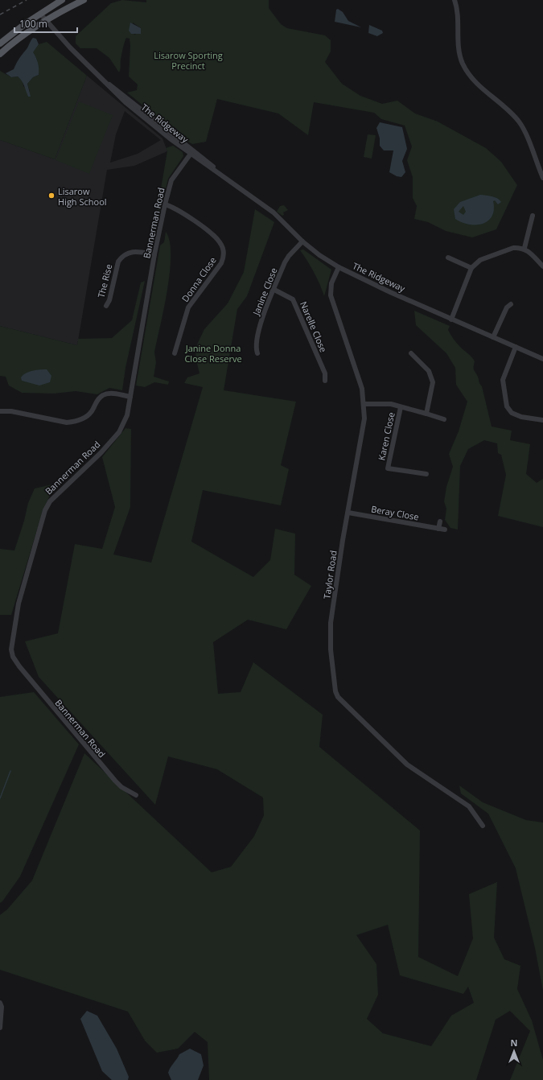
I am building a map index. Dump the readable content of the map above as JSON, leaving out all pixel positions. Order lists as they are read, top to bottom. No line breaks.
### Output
{"streets":{"street":["The Ridgeway","Bannerman Road","Donna Close","The Rise","Janine Close","Narelle Close","Karen Close","Beray Close","Taylor Road"]},"crossings":[["The Ridgeway","Bannerman Road"],["The Ridgeway","Janine Close"],["The Ridgeway","Taylor Road"],["Bannerman Road","Donna Close"],["Bannerman Road","The Rise"],["Janine Close","Narelle Close"],["Beray Close","Taylor Road"]],"parks":["Lisarow Sporting Precinct","Janine Donna Close Reserve"],"places":["Lisarow High School"],"scale_bar":"100 m","north":"top"}
